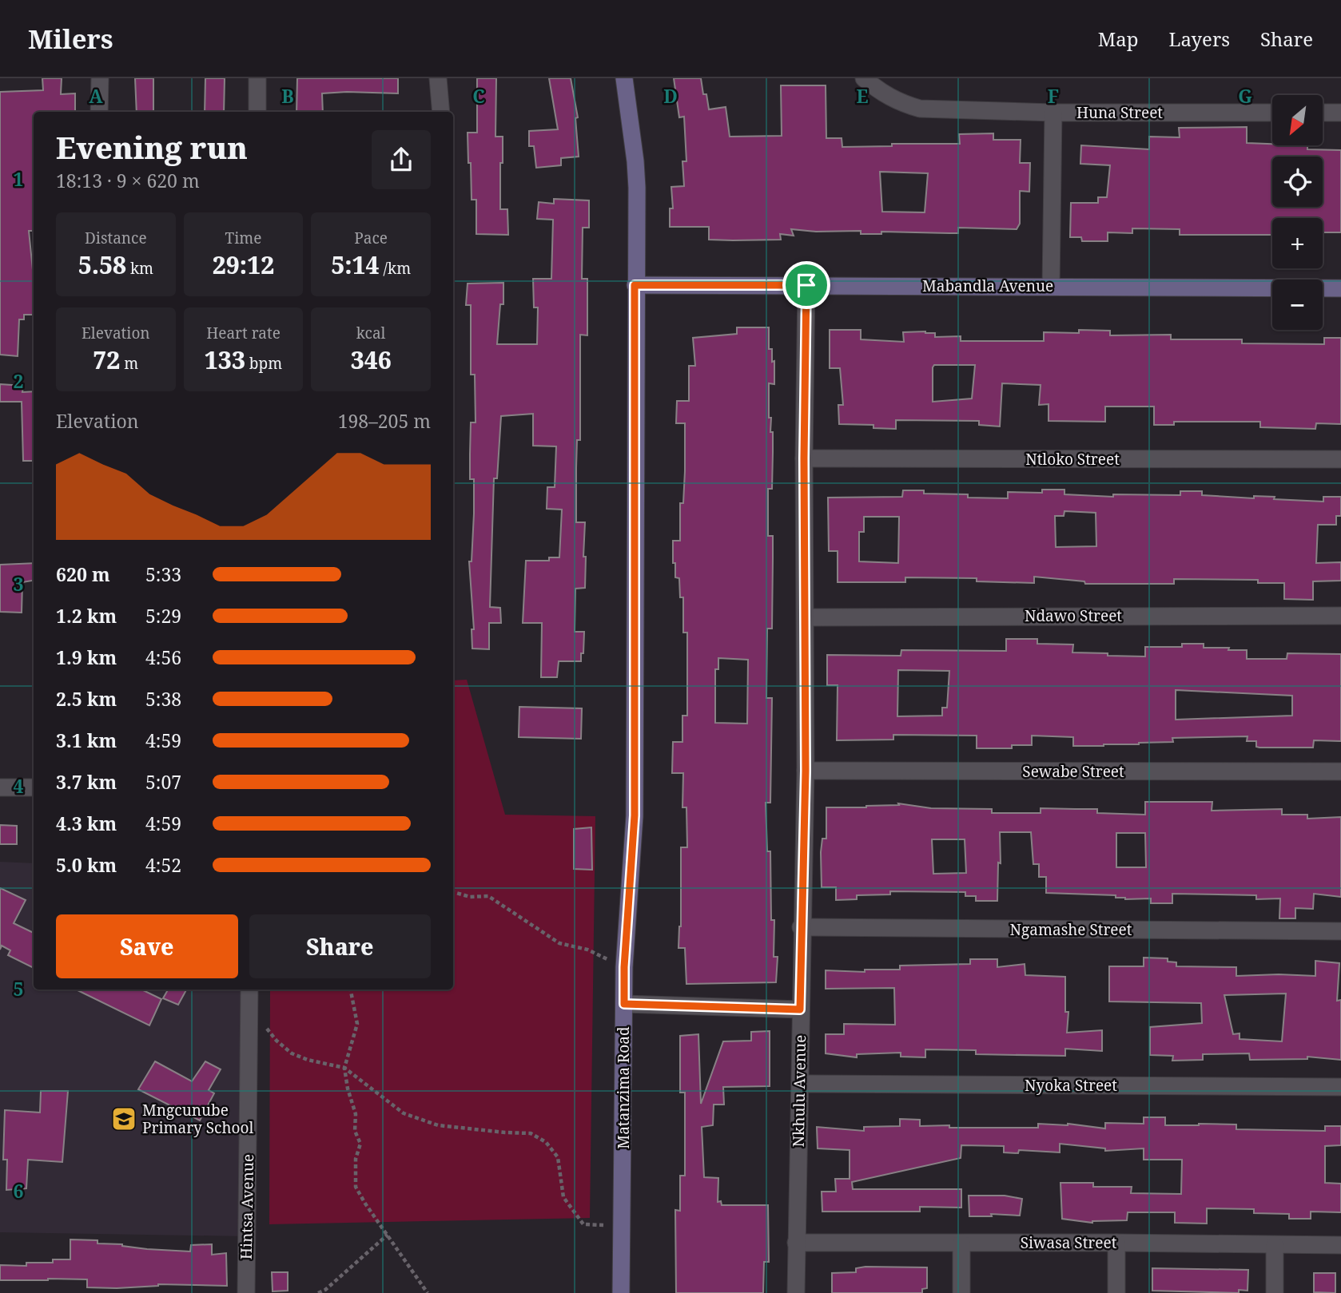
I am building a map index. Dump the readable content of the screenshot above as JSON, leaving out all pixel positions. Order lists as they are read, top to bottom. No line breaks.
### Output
{"streets":{"street":["Huna Street","Mabandla Avenue","Ntloko Street","Ndawo Street","Sewabe Street","Ngamashe Street","Nyoka Street","Matanzima Road","Nkhulu Avenue","Hintsa Avenue","Siwasa Street"]},"crossings":[["Mabandla Avenue","Matanzima Road"],["Mabandla Avenue","Nkhulu Avenue"],["Ntloko Street","Nkhulu Avenue"],["Ndawo Street","Nkhulu Avenue"],["Sewabe Street","Nkhulu Avenue"],["Ngamashe Street","Nkhulu Avenue"],["Nyoka Street","Nkhulu Avenue"],["Nkhulu Avenue","Siwasa Street"]],"places":{"school or university":["Mngcunube Primary School"]},"north":"bottom left","page":{"header":"Milers","nav":["Map","Layers","Share"],"map_buttons":["+","−"],"heading":["Evening run","18:13 · 9 × 620 m"],"stats":[["Distance","5.58 km"],["Time","29:12"],["Pace","5:14 /km"],["Elevation","72 m"],["Heart rate","133 bpm"],["kcal","346"]],"chart":["Elevation","198–205 m"],"list":[{"name":"620 m","note":"5:33"},{"name":"1.2 km","note":"5:29"},{"name":"1.9 km","note":"4:56"},{"name":"2.5 km","note":"5:38"},{"name":"3.1 km","note":"4:59"},{"name":"3.7 km","note":"5:07"},{"name":"4.3 km","note":"4:59"},{"name":"5.0 km","note":"4:52"}],"buttons":["Save","Share"]},"grid":{"columns":["A","B","C","D","E","F","G"],"rows":["1","2","3","4","5","6"]}}
